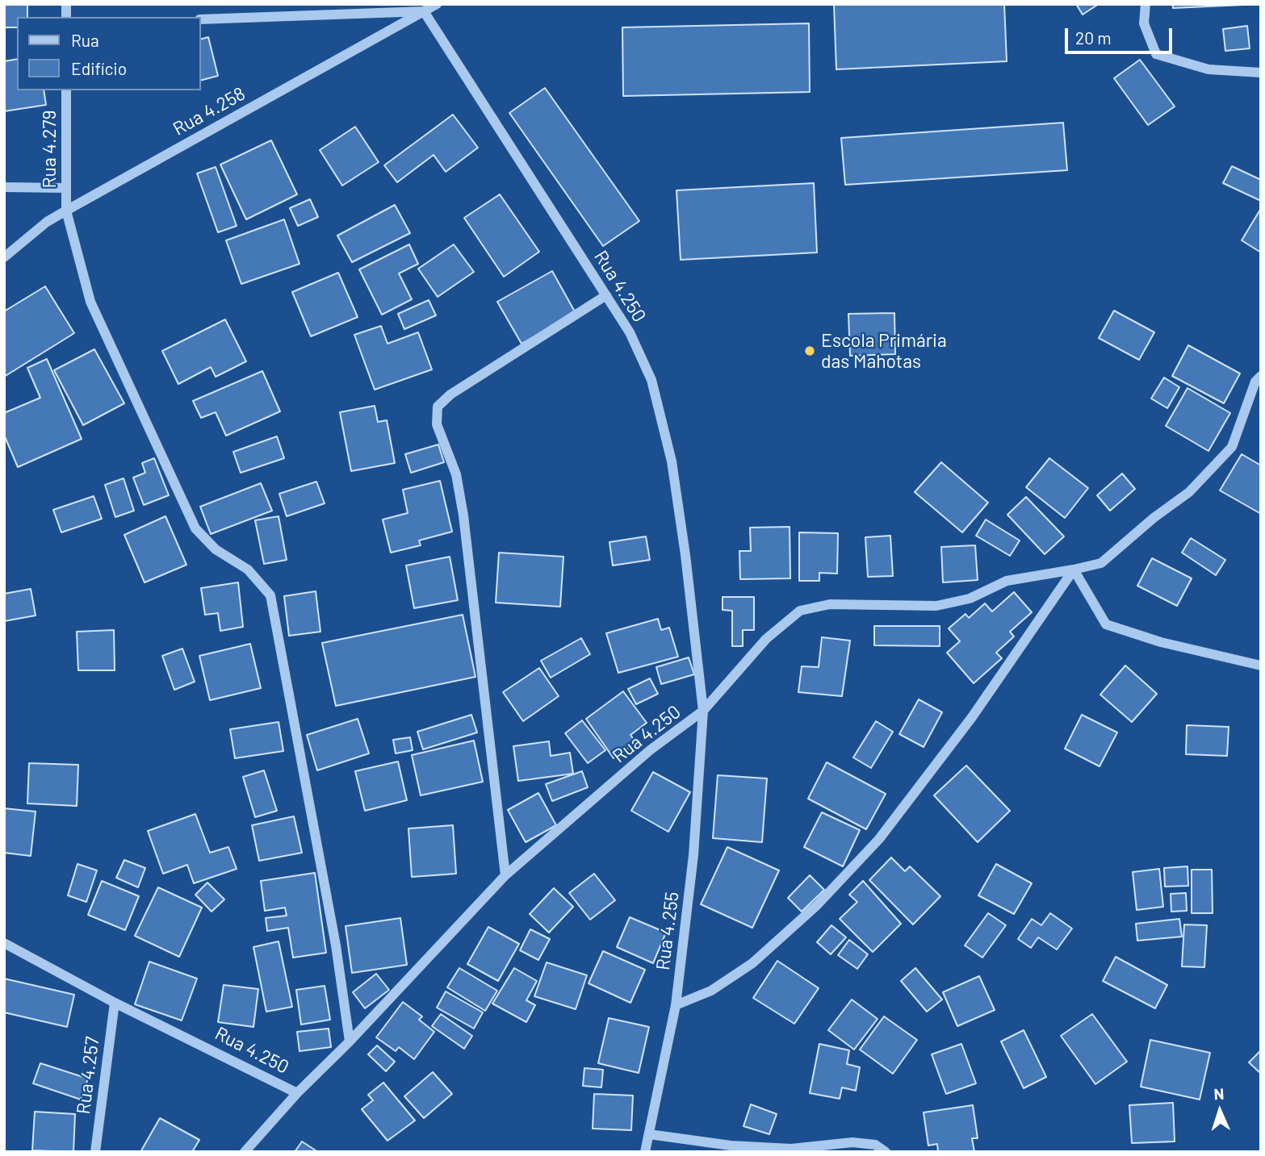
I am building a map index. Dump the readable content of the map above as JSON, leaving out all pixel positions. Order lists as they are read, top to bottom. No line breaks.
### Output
{"streets":{"street":["Rua 4.258","Rua 4.279","Rua 4.250","Rua 4.255","Rua 4.257"]},"crossings":[["Rua 4.258","Rua 4.279"],["Rua 4.258","Rua 4.250"],["Rua 4.279","Rua 4.250"],["Rua 4.250","Rua 4.255"],["Rua 4.250","Rua 4.257"]],"places":["Escola Primária das Mahotas"],"legend":["Rua","Edifício"],"scale_bar":"20 m","north":"top"}
